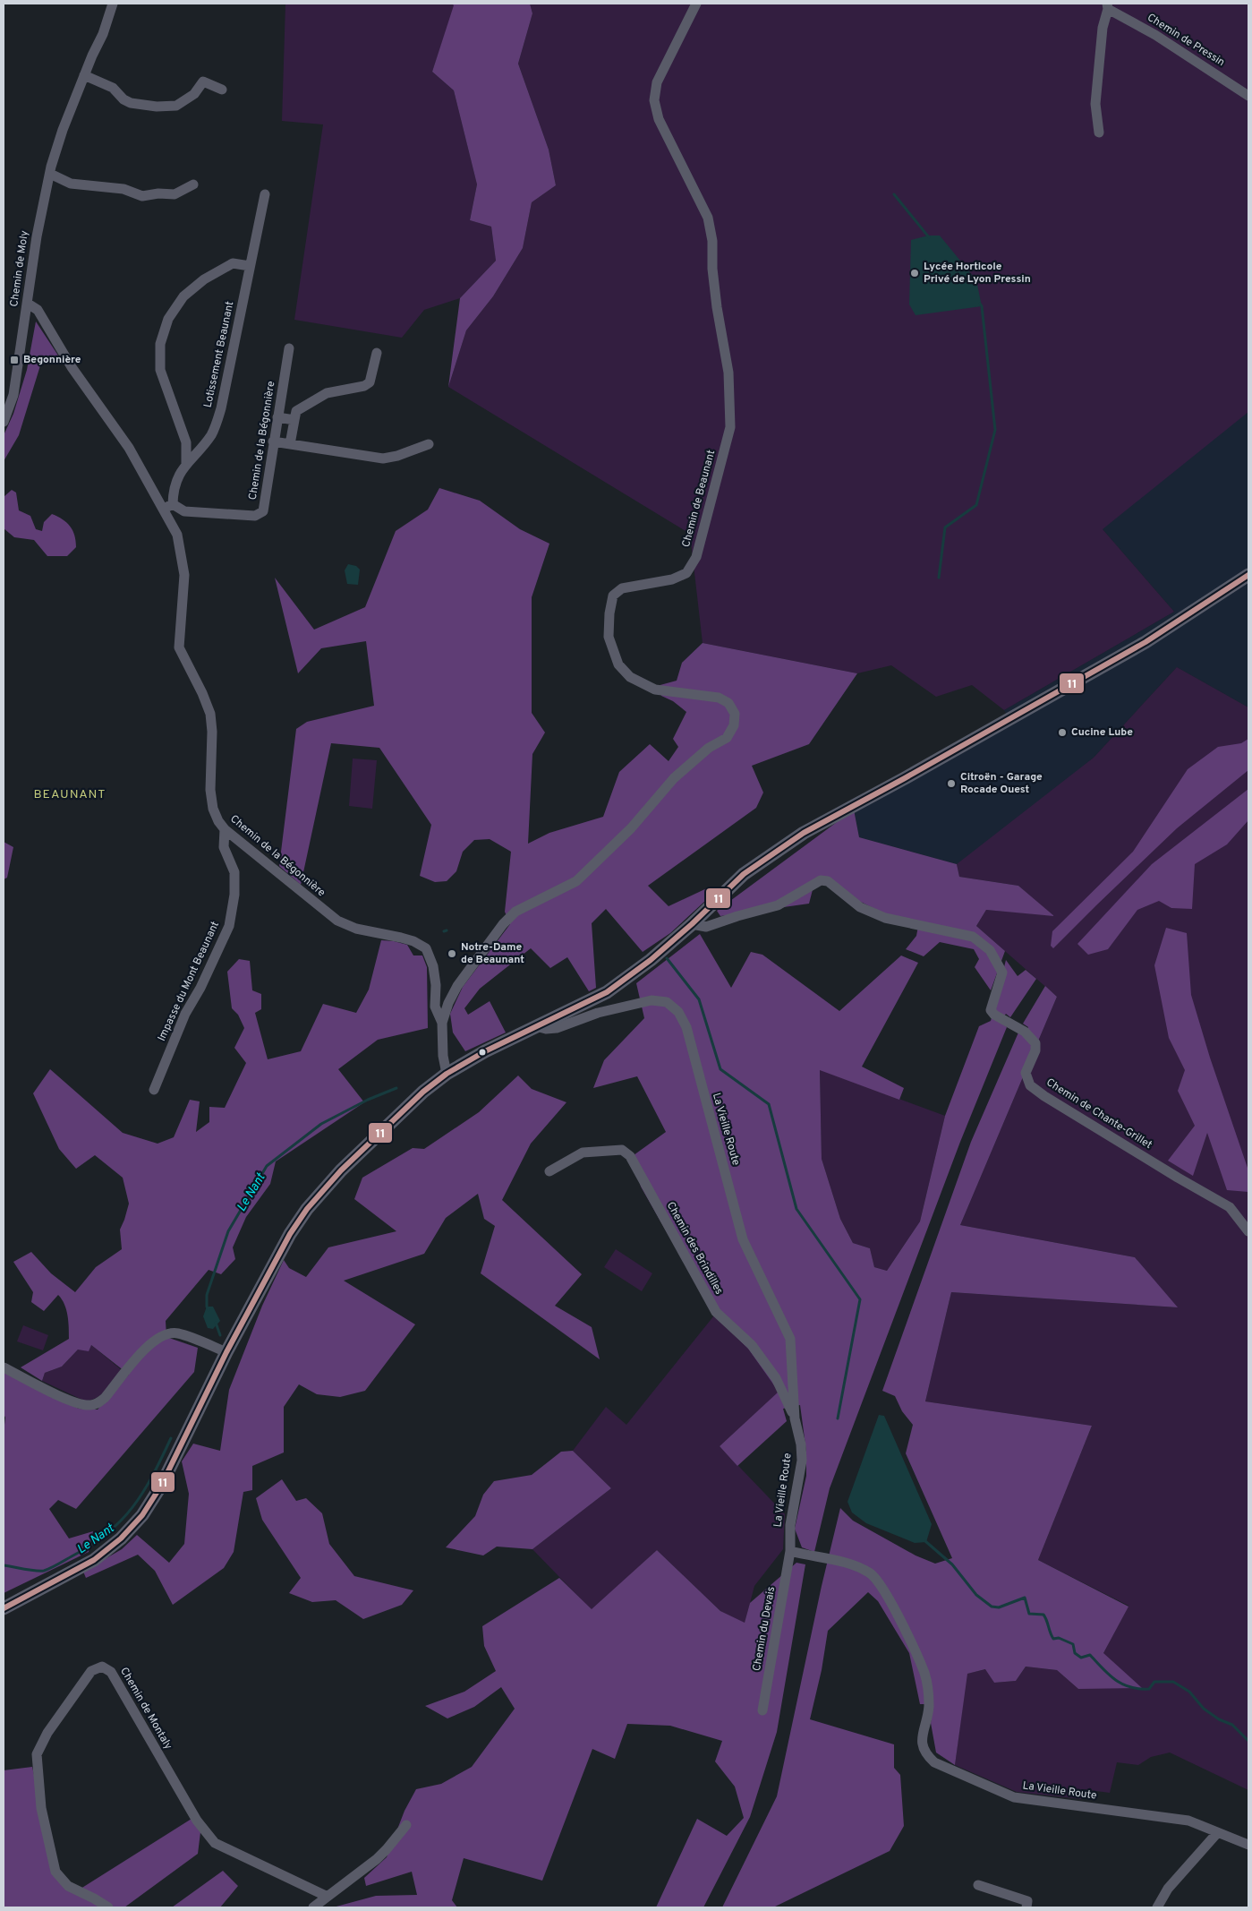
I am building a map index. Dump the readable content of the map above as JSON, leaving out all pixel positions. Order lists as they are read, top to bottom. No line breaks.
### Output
{"streets":{"street":["Chemin de Pressin","Chemin de Moly","Lotissement Beaunant","Chemin de la Bégonnière","Chemin de Beaunant","Impasse du Mont Beaunant","Chemin de Chante-Grillet","La Vieille Route","Chemin des Brindilles","Chemin du Devais","Chemin de Montaly"]},"crossings":[["Chemin de Moly","Chemin de la Bégonnière"],["Lotissement Beaunant","Chemin de la Bégonnière"],["Chemin de la Bégonnière","Chemin de Beaunant"],["Chemin de la Bégonnière","Impasse du Mont Beaunant"],["La Vieille Route","Chemin des Brindilles"],["La Vieille Route","Chemin du Devais"]],"districts":["BEAUNANT"],"water":["Le Nant"],"places":{"other":["Lycée Horticole Privé de Lyon Pressin","Cucine Lube","Citroën - Garage Rocade Ouest","Notre-Dame de Beaunant"],"transit":["Begonnière"]},"lines":["transit line 11"]}
